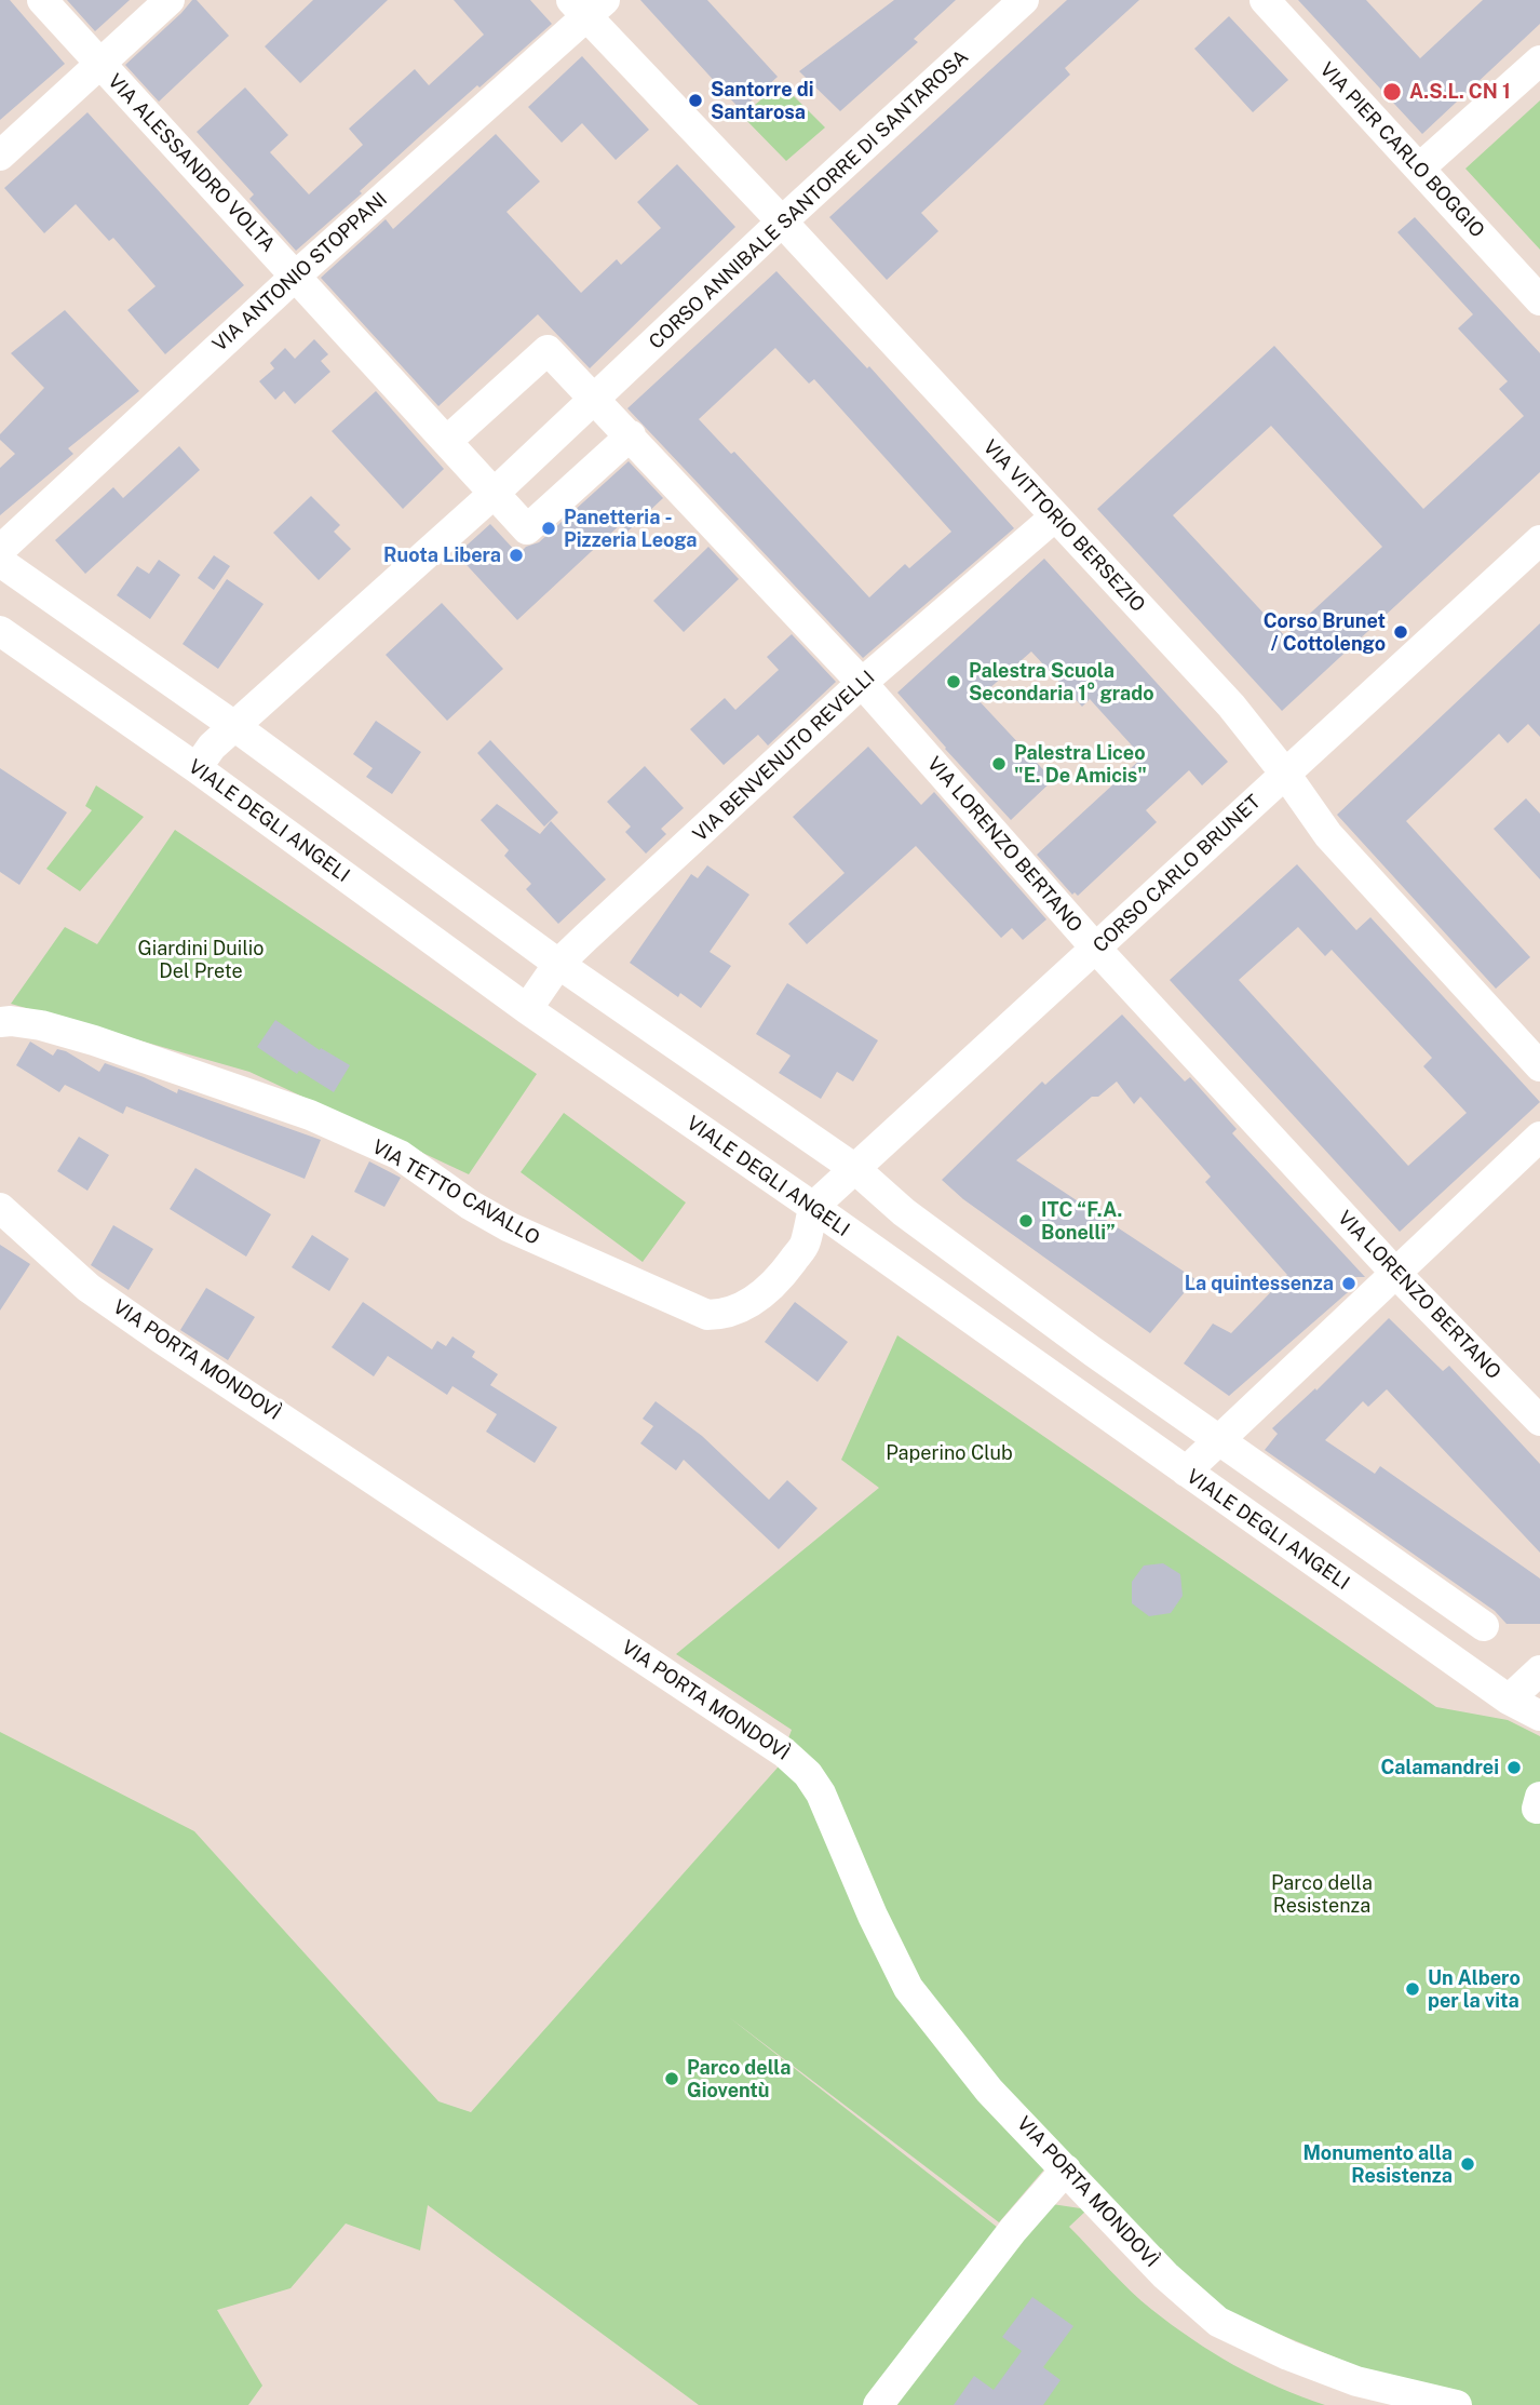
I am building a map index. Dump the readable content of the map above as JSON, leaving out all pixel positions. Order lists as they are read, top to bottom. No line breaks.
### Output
{"streets":{"street":["VIA PIER CARLO BOGGIO","VIA ALESSANDRO VOLTA","CORSO ANNIBALE SANTORRE DI SANTAROSA","VIA ANTONIO STOPPANI","VIA VITTORIO BERSEZIO","VIA BENVENUTO REVELLI","VIALE DEGLI ANGELI","VIA LORENZO BERTANO","CORSO CARLO BRUNET","VIA TETTO CAVALLO","VIA PORTA MONDOVÌ"]},"crossings":[["VIA ALESSANDRO VOLTA","CORSO ANNIBALE SANTORRE DI SANTAROSA"],["VIA ALESSANDRO VOLTA","VIA ANTONIO STOPPANI"],["CORSO ANNIBALE SANTORRE DI SANTAROSA","VIA VITTORIO BERSEZIO"],["CORSO ANNIBALE SANTORRE DI SANTAROSA","VIALE DEGLI ANGELI"],["CORSO ANNIBALE SANTORRE DI SANTAROSA","VIA LORENZO BERTANO"],["VIA ANTONIO STOPPANI","VIA VITTORIO BERSEZIO"],["VIA VITTORIO BERSEZIO","VIA BENVENUTO REVELLI"],["VIA VITTORIO BERSEZIO","CORSO CARLO BRUNET"],["VIA BENVENUTO REVELLI","VIALE DEGLI ANGELI"],["VIA BENVENUTO REVELLI","VIA LORENZO BERTANO"],["VIALE DEGLI ANGELI","CORSO CARLO BRUNET"],["VIALE DEGLI ANGELI","VIA TETTO CAVALLO"],["VIA LORENZO BERTANO","CORSO CARLO BRUNET"],["CORSO CARLO BRUNET","VIA TETTO CAVALLO"]],"parks":["Giardini Duilio Del Prete","Paperino Club","Parco della Resistenza"],"places":["A.S.L. CN 1","Santorre di Santarosa","Panetteria - Pizzeria Leoga","Ruota Libera","Corso Brunet / Cottolengo","Palestra Scuola Secondaria 1° grado","Palestra Liceo \"E. De Amicis\"","ITC “F.A. Bonelli”","La quintessenza","Calamandrei","Un Albero per la vita","Parco della Gioventù","Monumento alla Resistenza"]}
